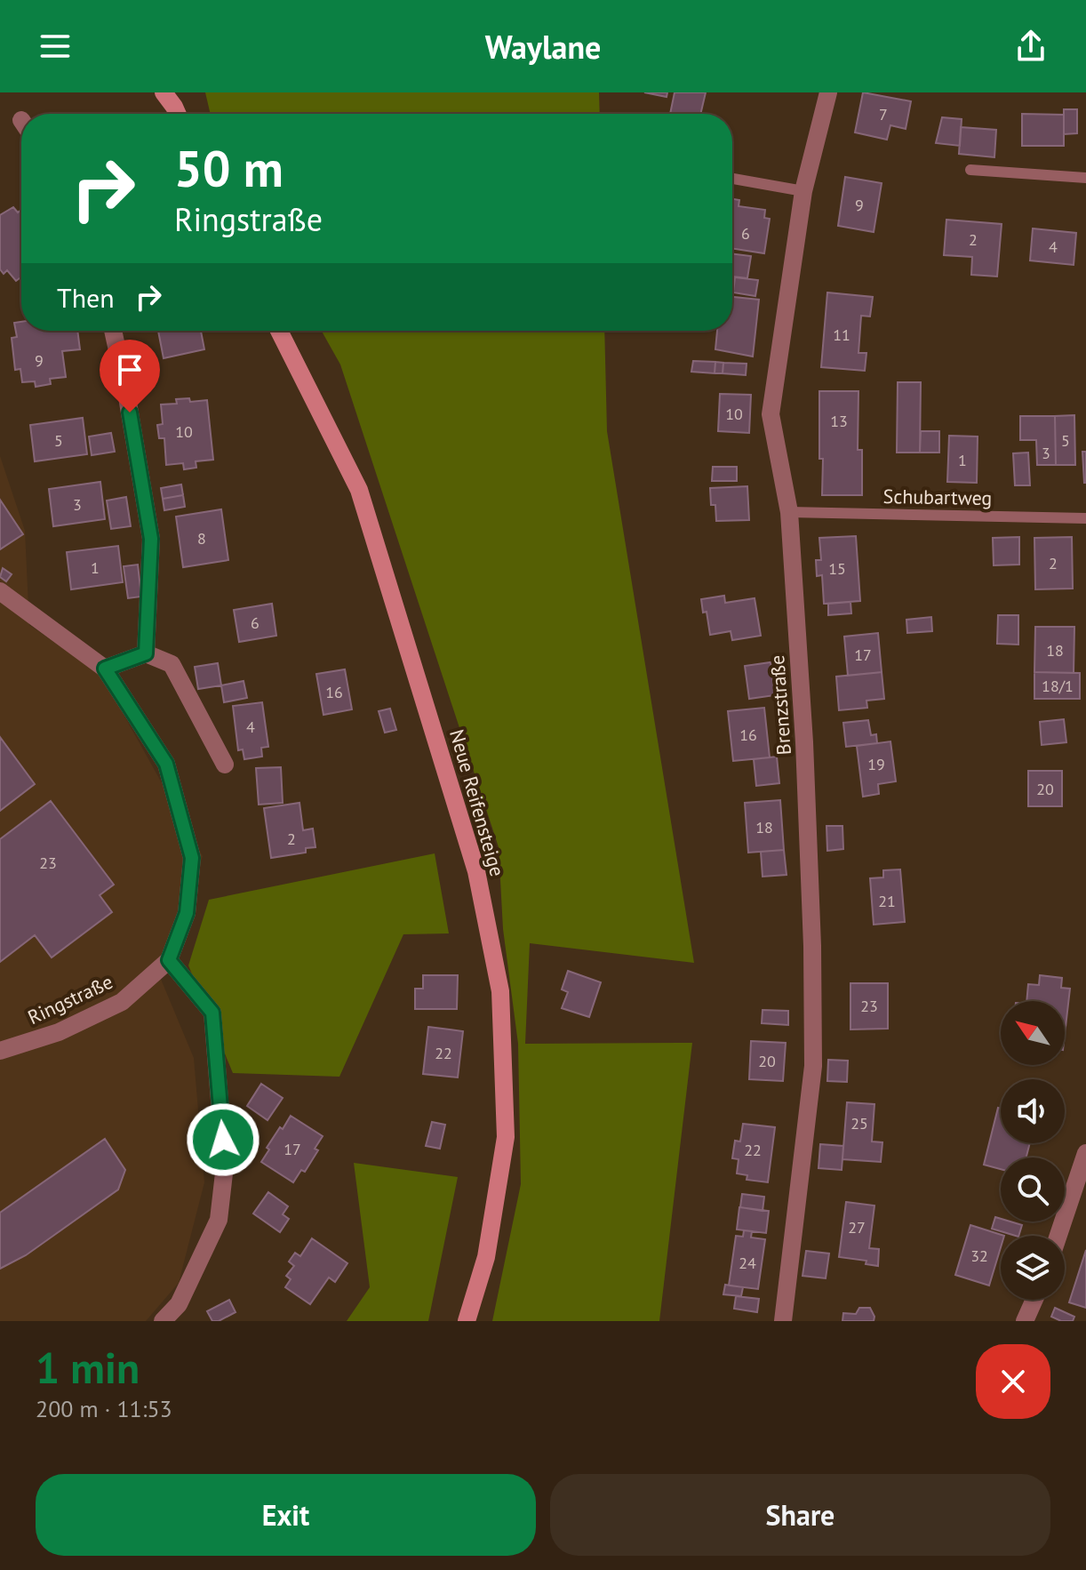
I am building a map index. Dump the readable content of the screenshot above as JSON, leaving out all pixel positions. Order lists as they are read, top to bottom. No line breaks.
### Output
{"streets":{"main road":["Neue Reifensteige"],"street":["Brenzstraße","Ringstraße"],"lane":["Schubartweg"]},"crossings":[["Schubartweg","Brenzstraße"]],"house_numbers":["7","9","6","2","4","11","9","10","13","10","5","5","3","1","3","8","2","1","15","6","18","17","18/1","16","4","16","19","20","18","2","23","21","23","22","20","25","17","22","27","32","24"],"north":"top left","page":{"header":"Waylane","turn":["50 m","Ringstraße"],"then":"Then","heading":["1 min","200 m · 11:53"],"buttons":["Exit","Share"]}}
